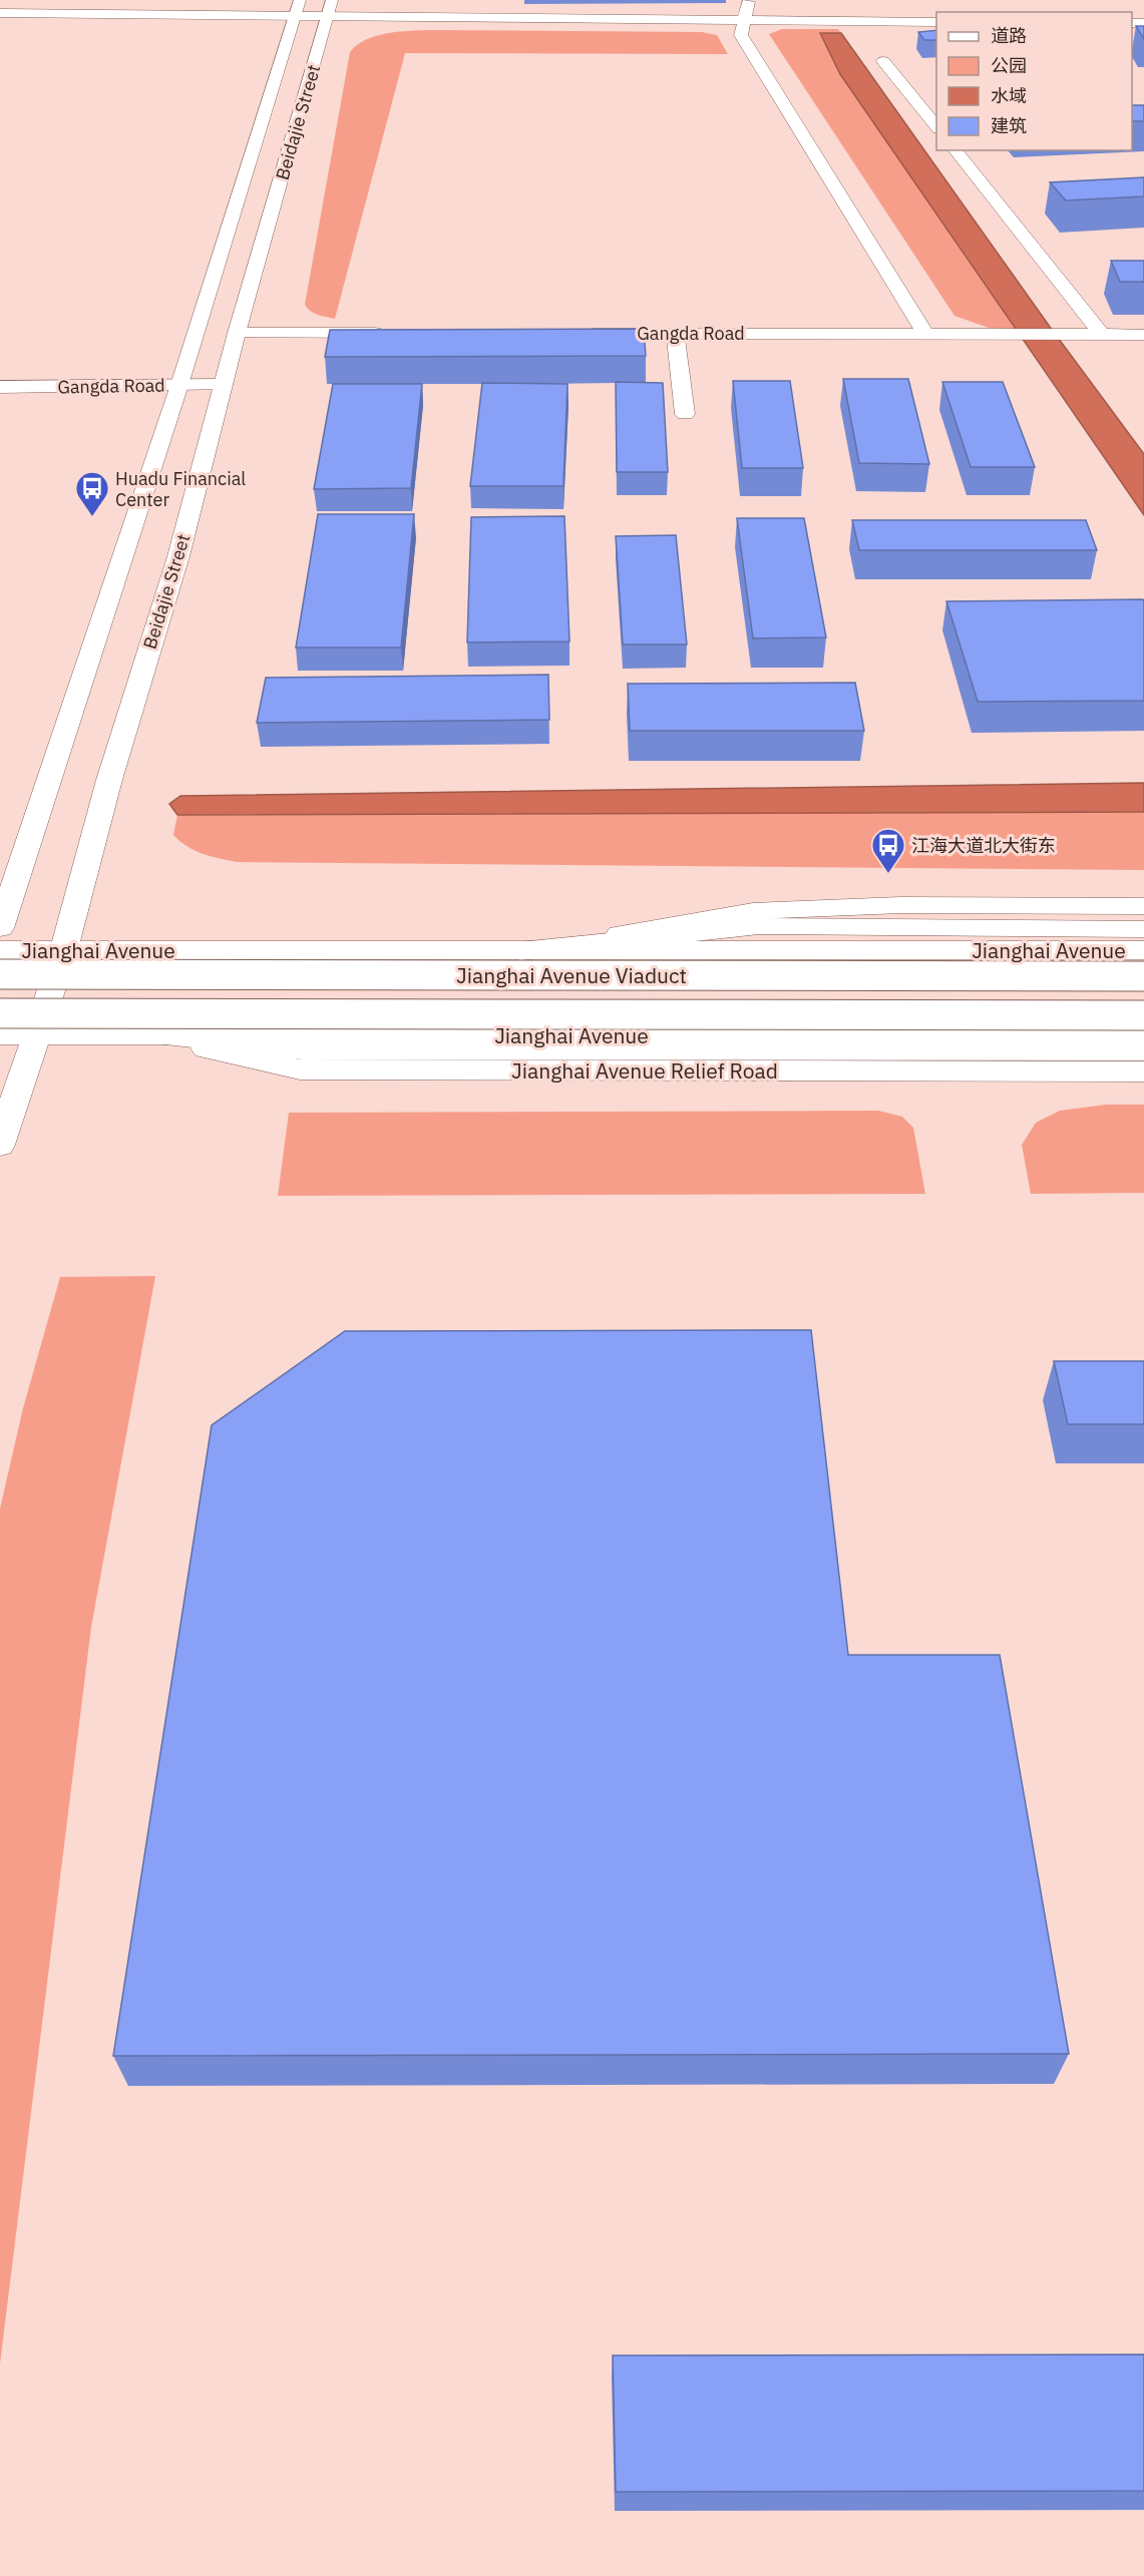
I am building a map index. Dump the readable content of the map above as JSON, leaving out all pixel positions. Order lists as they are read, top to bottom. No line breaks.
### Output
{"streets":{"main road":["Beidajie Street","Gangda Road","Jianghai Avenue","Jianghai Avenue Viaduct","Jianghai Avenue Relief Road"]},"crossings":[["Beidajie Street","Gangda Road"],["Beidajie Street","Jianghai Avenue"],["Jianghai Avenue","Jianghai Avenue Relief Road"]],"places":{"bus stop":["Huadu Financial Center","江海大道北大街东"]},"legend":["道路","公园","水域","建筑"]}
